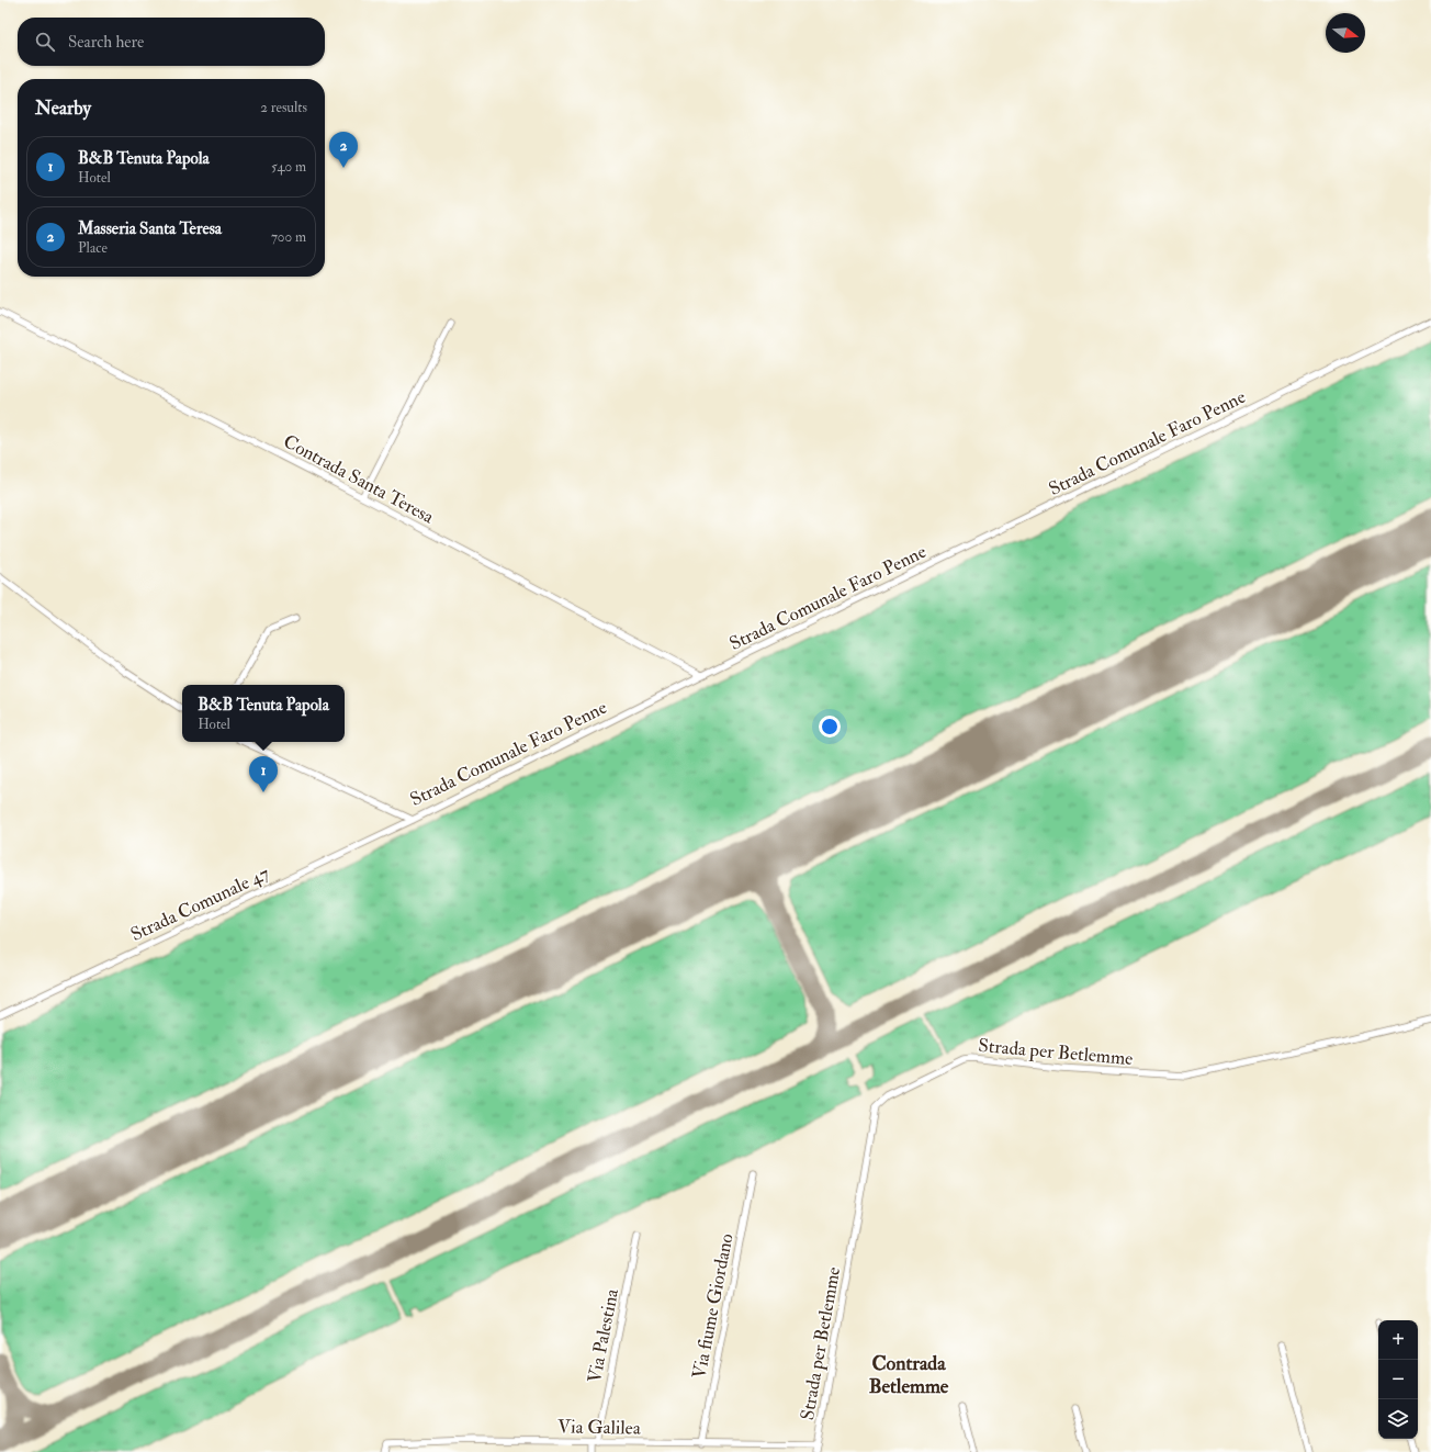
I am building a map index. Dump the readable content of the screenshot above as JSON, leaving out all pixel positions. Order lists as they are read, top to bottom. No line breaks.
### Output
{"streets":{"street":["Strada Comunale Faro Penne","Contrada Santa Teresa","Strada Comunale 47","Strada per Betlemme","Via fiume Giordano","Via Palestina","Via Galilea"]},"crossings":[["Strada Comunale Faro Penne","Contrada Santa Teresa"],["Strada Comunale Faro Penne","Strada Comunale 47"],["Strada per Betlemme","Via Galilea"],["Via fiume Giordano","Via Galilea"],["Via Palestina","Via Galilea"]],"districts":["Contrada Betlemme"],"north":"right","page":{"search":"Search here","heading":["Nearby","2 results"],"pins":["2","1"],"list":[{"mark":"1","name":"B&B Tenuta Papola","note":"Hotel","value":"540 m"},{"mark":"2","name":"Masseria Santa Teresa","note":"Place","value":"700 m"}],"popup":["B&B Tenuta Papola","Hotel"],"map_buttons":["+","−"]}}
